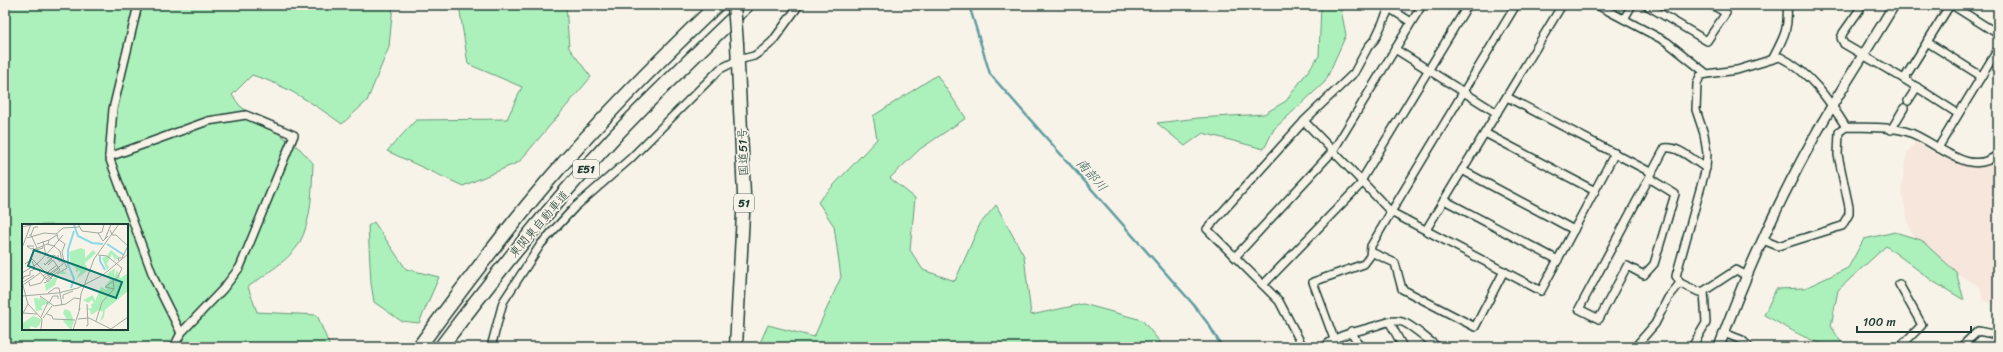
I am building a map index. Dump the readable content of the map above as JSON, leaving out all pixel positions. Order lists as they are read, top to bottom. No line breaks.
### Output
{"streets":{"highway":["国道51号","E51","51","東関東自動車道"]},"water":["南部川"],"scale_bar":"100 m"}
